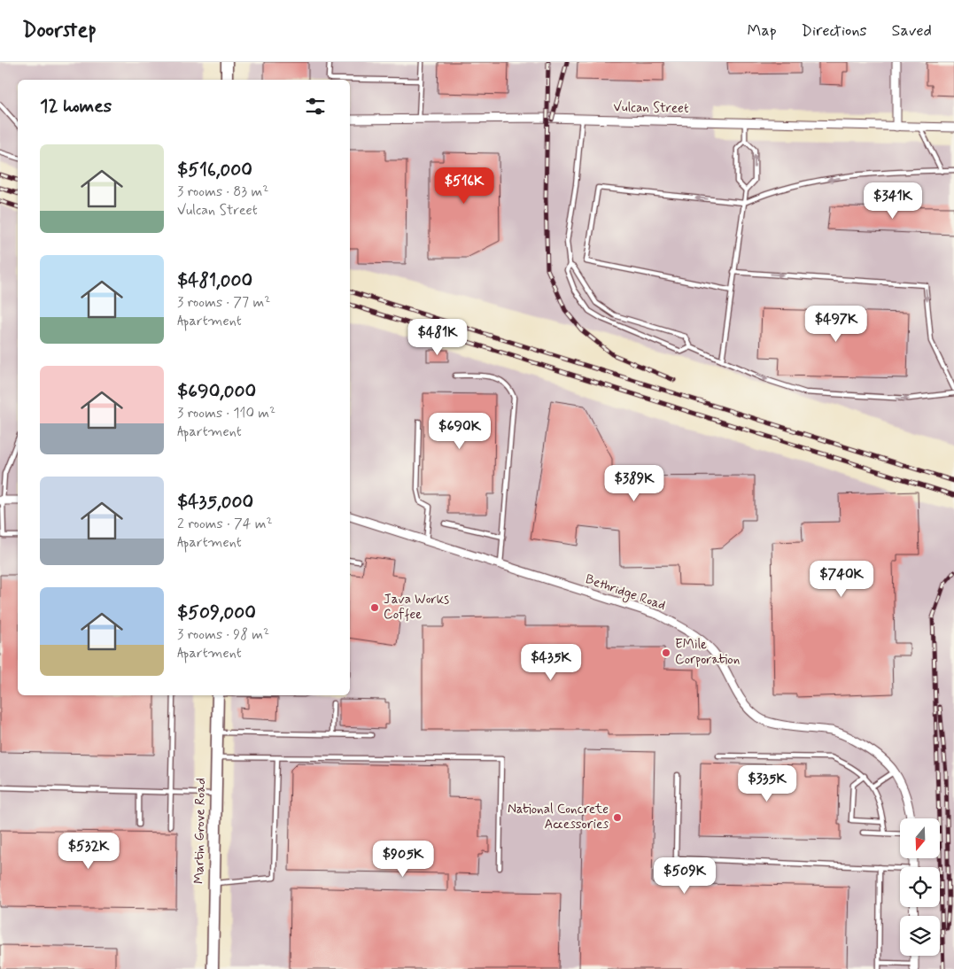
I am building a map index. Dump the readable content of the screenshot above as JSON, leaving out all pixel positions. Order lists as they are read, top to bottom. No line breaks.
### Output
{"streets":{"main road":["Martin Grove Road"],"street":["Vulcan Street","Bethridge Road"]},"places":["Java Works Coffee","EMile Corporation","National Concrete Accessories"],"north":"bottom","page":{"header":"Doorstep","nav":["Map","Directions","Saved"],"heading":"12 homes","list":[{"name":"$516,000","note":"3 rooms · 83 m² · Vulcan Street"},{"name":"$481,000","note":"3 rooms · 77 m² · Apartment"},{"name":"$690,000","note":"3 rooms · 110 m² · Apartment"},{"name":"$435,000","note":"2 rooms · 74 m² · Apartment"},{"name":"$509,000","note":"3 rooms · 98 m² · Apartment"}],"price":["$516K","$341K","$497K","$481K","$690K","$389K","$740K","$435K","$335K","$532K","$905K","$509K"]}}
